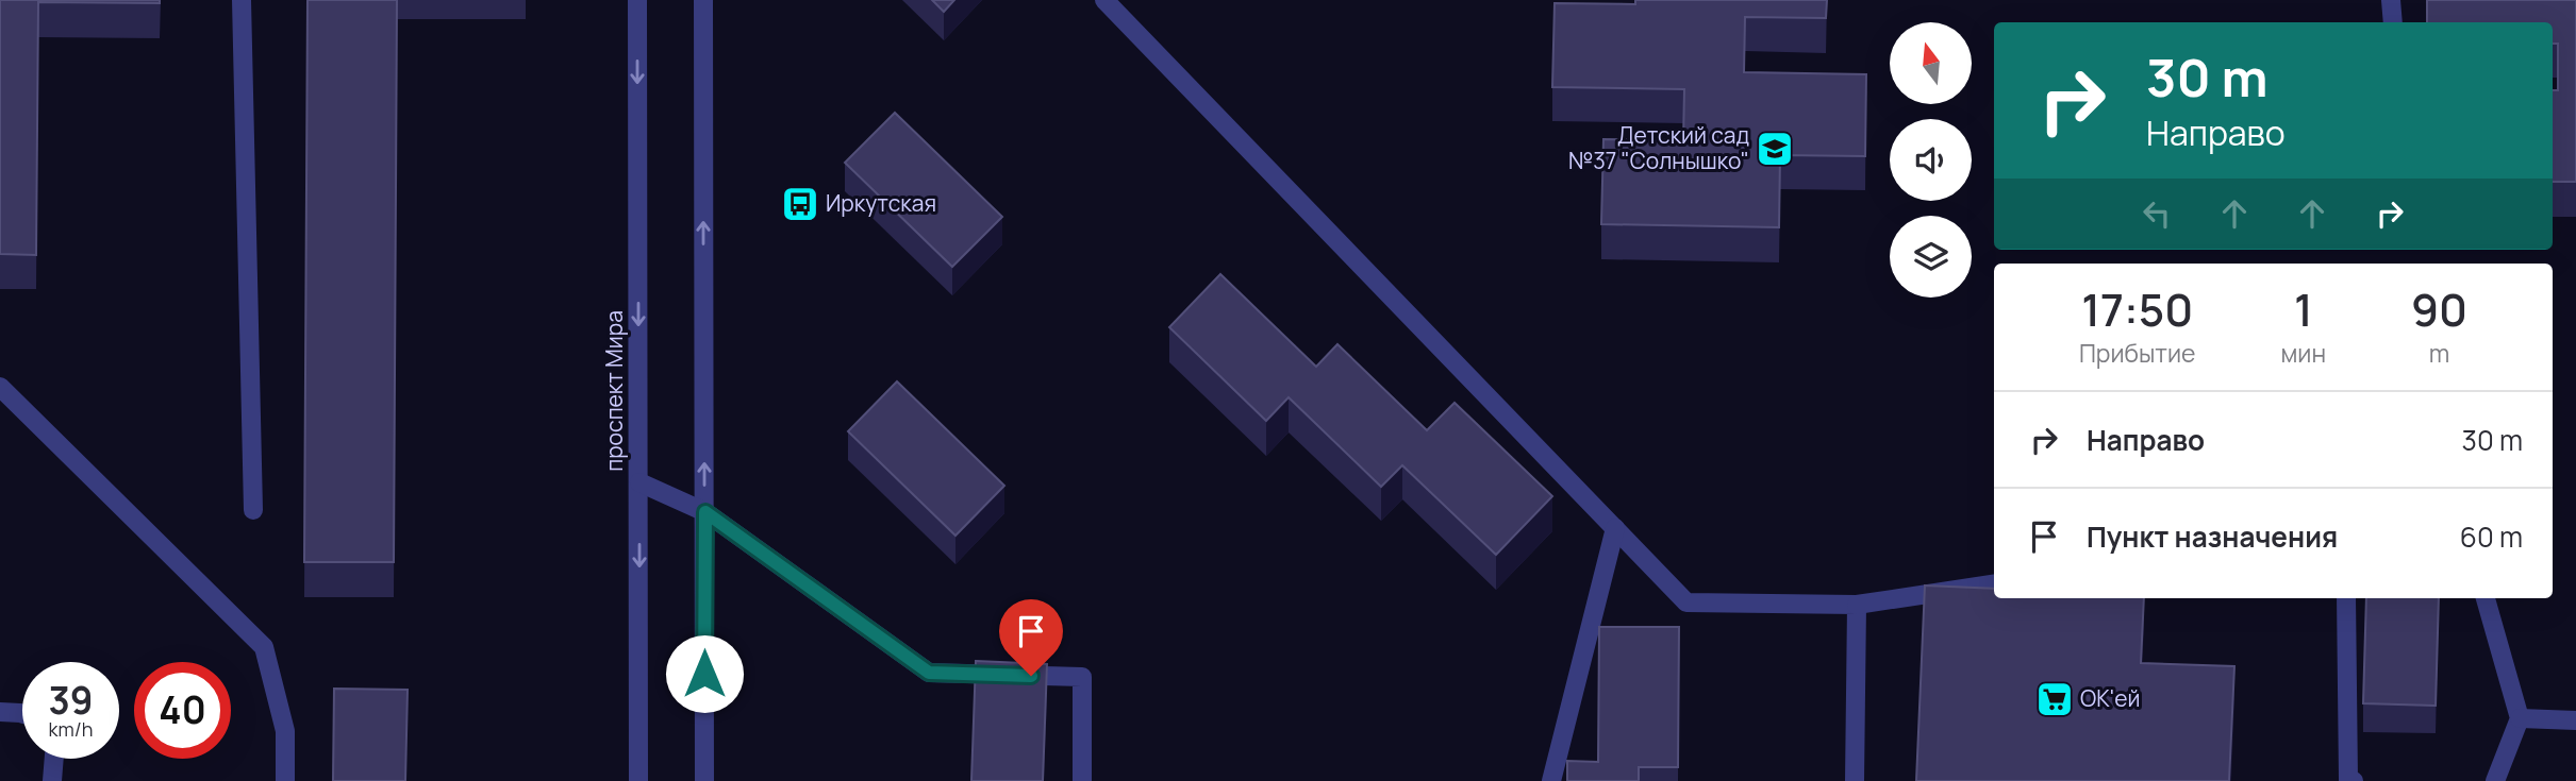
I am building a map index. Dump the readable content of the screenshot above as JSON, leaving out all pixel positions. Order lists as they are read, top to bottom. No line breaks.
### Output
{"streets":{"street":["проспект Мира"]},"places":{"school or university":["Детский сад №37 \"Солнышко\""],"bus stop":["Иркутская"],"supermarket":["ОК'ей"]},"north":"top","page":{"turn":["30 m","Направо"],"eta":["17:50","Прибытие","1","мин","90","m"],"list":[{"name":"Направо","value":"30 m"},{"name":"Пункт назначения","value":"60 m"}],"speed":"39 km/h","limit":"40"}}
